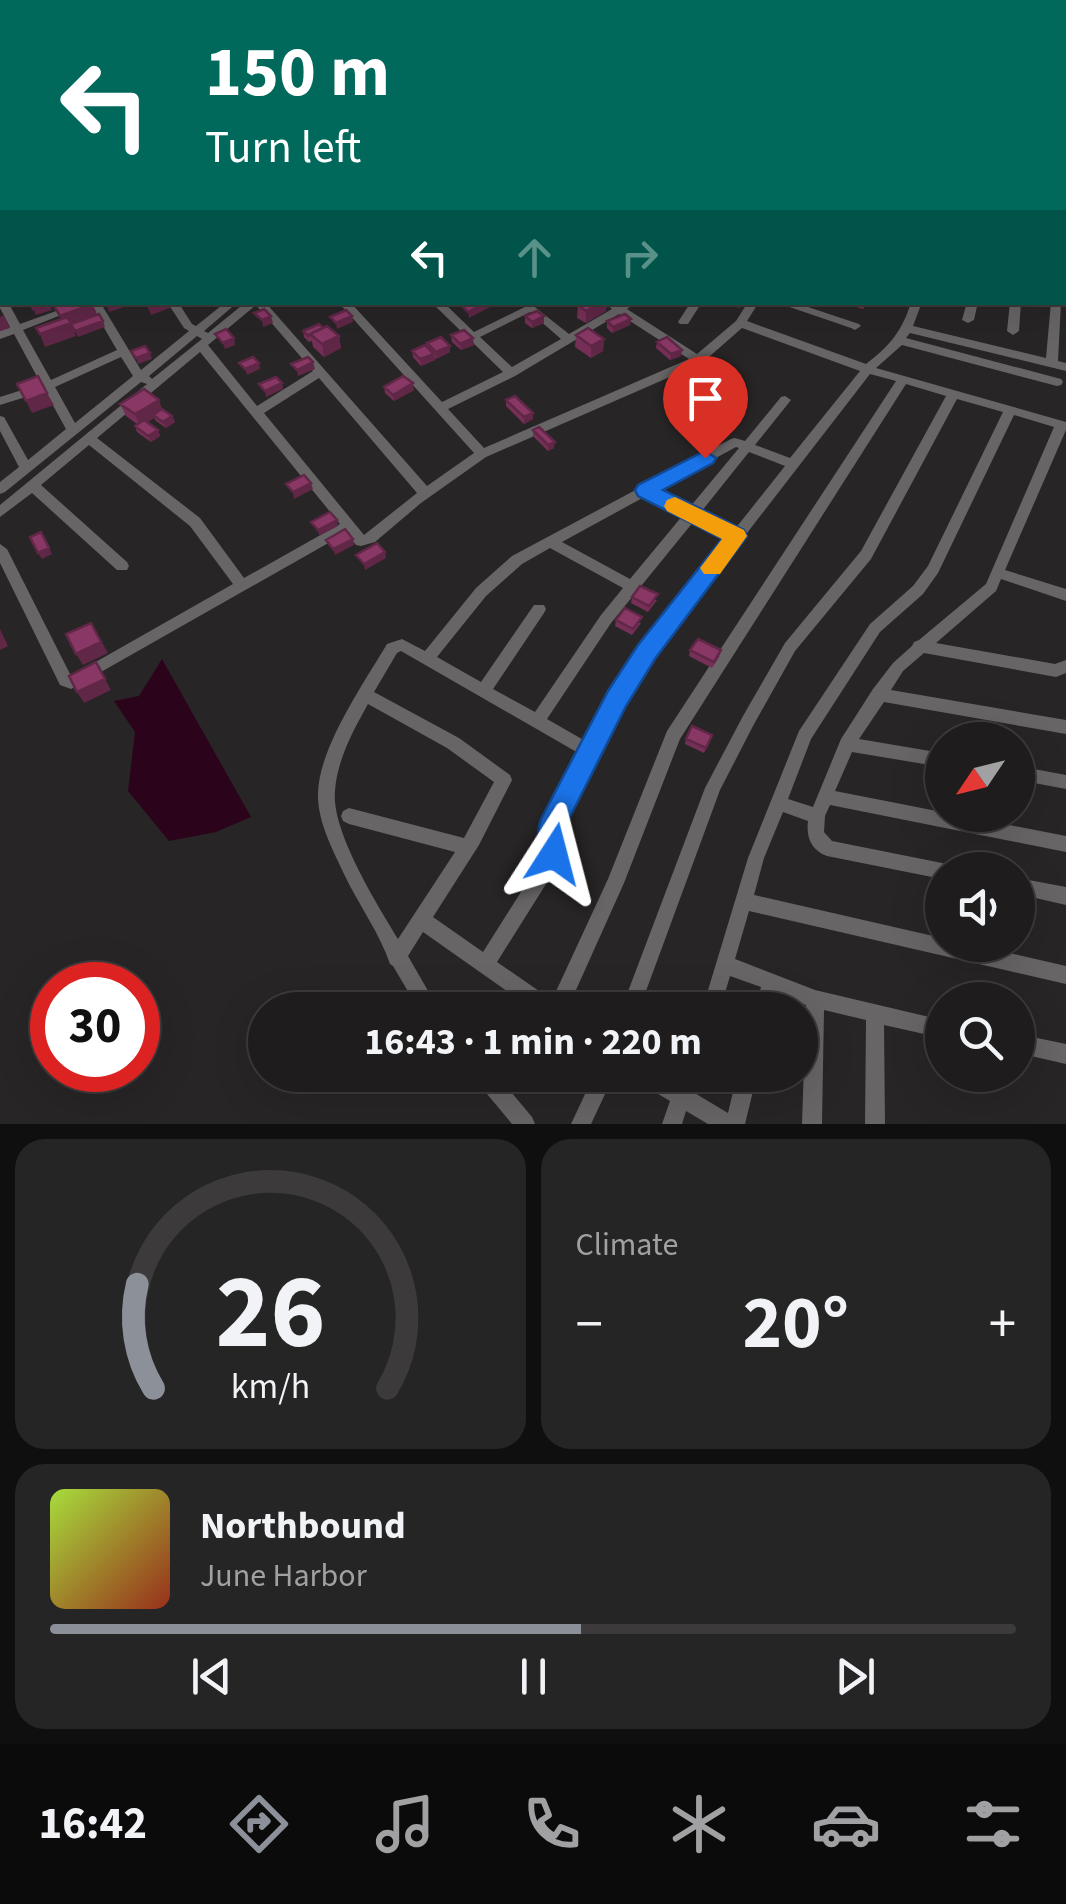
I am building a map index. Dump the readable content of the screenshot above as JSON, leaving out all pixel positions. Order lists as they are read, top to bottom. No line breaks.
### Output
{"north":"bottom left","page":{"turn":["150 m","Turn left"],"limit":"30","trip":"16:43 · 1 min · 220 m","tile":"Climate","heat":["−","20°","+"],"song":["Northbound","June Harbor"],"tabs":"16:42","gauge":["26","km/h"]}}
